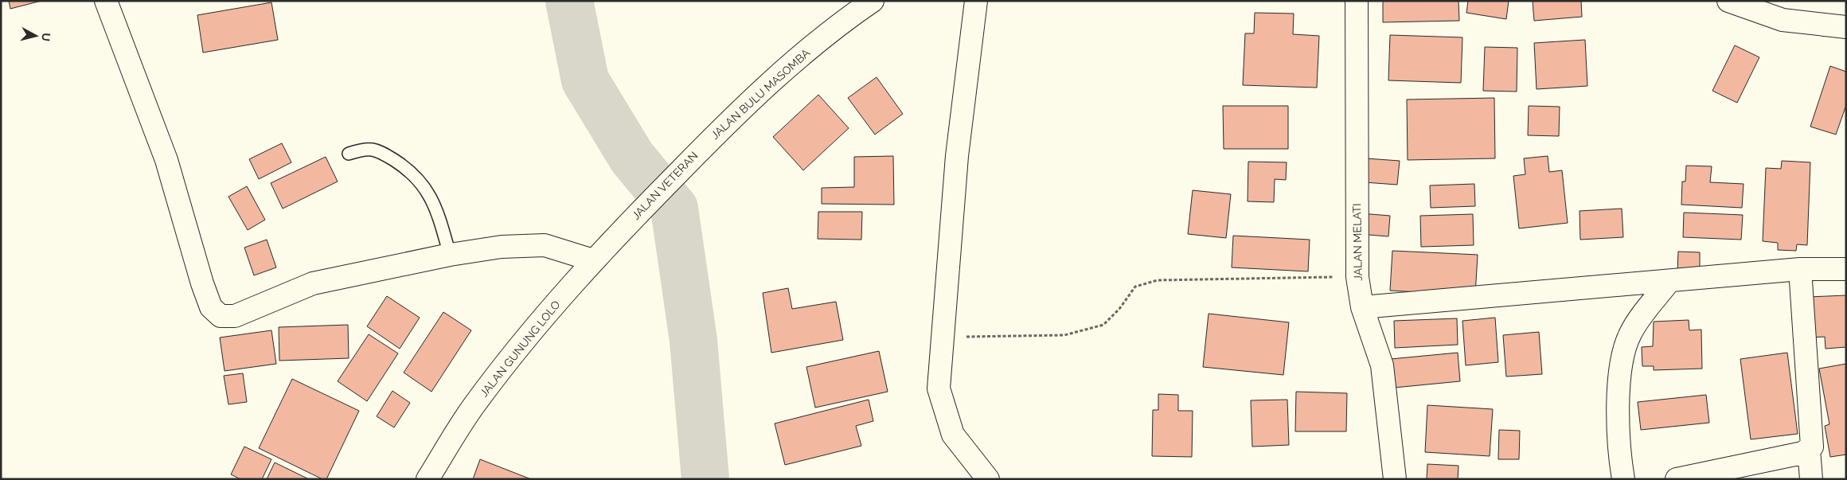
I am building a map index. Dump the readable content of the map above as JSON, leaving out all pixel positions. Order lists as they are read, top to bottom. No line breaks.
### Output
{"streets":{"street":["JALAN BULU MASOMBA","JALAN VETERAN","JALAN MELATI","JALAN GUNUNG LOLO"]},"crossings":[["JALAN BULU MASOMBA","JALAN VETERAN"],["JALAN VETERAN","JALAN GUNUNG LOLO"]],"north":"right"}
